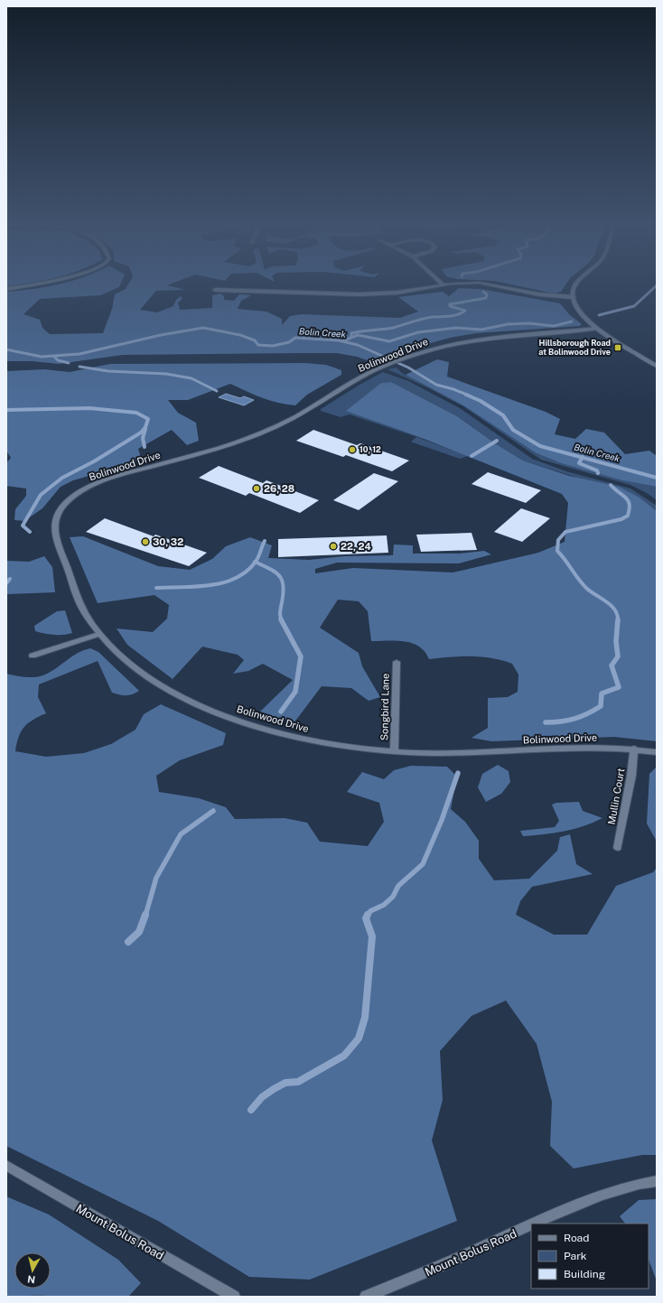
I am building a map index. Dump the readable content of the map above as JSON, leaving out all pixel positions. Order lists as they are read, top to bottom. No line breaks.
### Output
{"streets":{"street":["Bolinwood Drive","Songbird Lane","Mullin Court","Mount Bolus Road"]},"crossings":[["Bolinwood Drive","Songbird Lane"],["Bolinwood Drive","Mullin Court"]],"water":["Bolin Creek"],"places":{"transit":["Hillsborough Road at Bolinwood Drive"],"other":["10, 12","26, 28","30, 32","22, 24"]},"legend":["Road","Park","Building"],"north":"bottom"}
